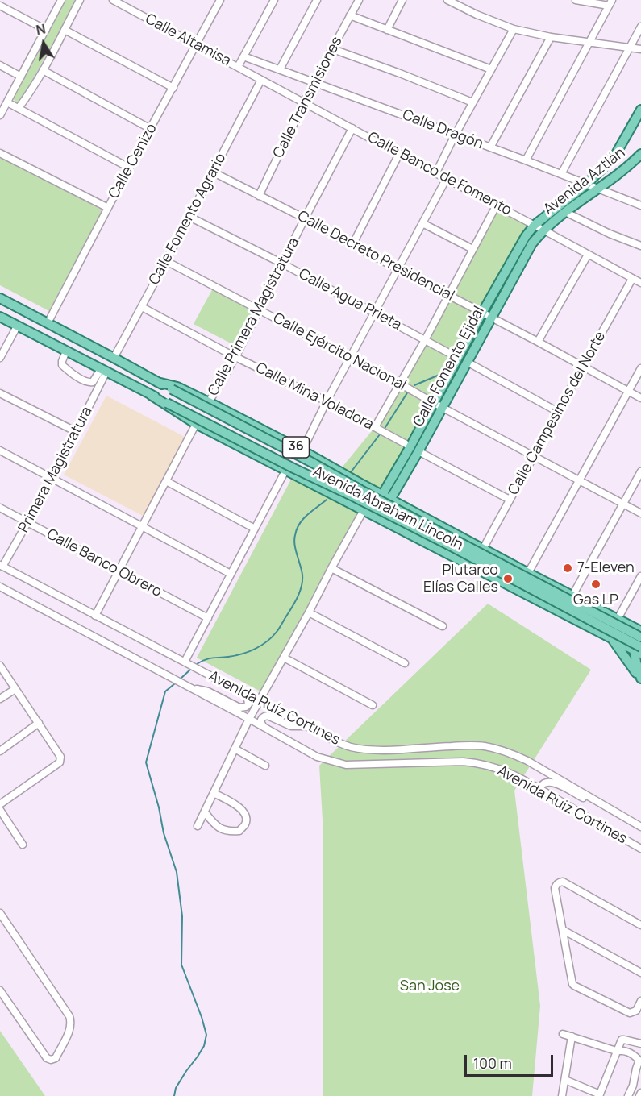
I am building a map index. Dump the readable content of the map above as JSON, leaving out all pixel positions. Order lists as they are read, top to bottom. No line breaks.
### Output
{"streets":{"main road":["Avenida Aztlán","Calle Fomento Ejidal","36","Avenida Abraham Lincoln"],"street":["Calle Altamisa","Calle Transmisiones","Calle Dragón","Calle Cenizo","Calle Banco de Fomento","Calle Fomento Agrario","Calle Decreto Presidencial","Calle Agua Prieta","Calle Primera Magistratura","Calle Ejército Nacional","Calle Mina Voladora","Calle Campesinos del Norte","Primera Magistratura","Calle Banco Obrero","Avenida Ruíz Cortines","Avenida Ruiz Cortines"]},"crossings":[["Calle Altamisa","Calle Cenizo"],["Calle Altamisa","Calle Banco de Fomento"],["Calle Transmisiones","Calle Dragón"],["Calle Transmisiones","Calle Banco de Fomento"],["Calle Transmisiones","Calle Decreto Presidencial"],["Calle Dragón","Avenida Aztlán"],["Calle Cenizo","36"],["Calle Banco de Fomento","Avenida Aztlán"],["Calle Banco de Fomento","Calle Fomento Agrario"],["Calle Banco de Fomento","Calle Primera Magistratura"],["Calle Banco de Fomento","Calle Fomento Ejidal"],["Calle Banco de Fomento","Calle Campesinos del Norte"],["Avenida Aztlán","Calle Fomento Ejidal"],["Calle Fomento Agrario","Calle Decreto Presidencial"],["Calle Fomento Agrario","Calle Agua Prieta"],["Calle Fomento Agrario","Calle Ejército Nacional"],["Calle Fomento Agrario","Calle Mina Voladora"],["Calle Fomento Agrario","36"],["Calle Decreto Presidencial","Calle Primera Magistratura"],["Calle Decreto Presidencial","Calle Fomento Ejidal"],["Calle Decreto Presidencial","Calle Campesinos del Norte"],["Calle Agua Prieta","Calle Primera Magistratura"],["Calle Agua Prieta","Calle Fomento Ejidal"],["Calle Primera Magistratura","Calle Ejército Nacional"],["Calle Primera Magistratura","Calle Mina Voladora"],["Calle Primera Magistratura","Avenida Abraham Lincoln"],["Calle Ejército Nacional","Calle Fomento Ejidal"],["Calle Ejército Nacional","Calle Campesinos del Norte"],["Calle Fomento Ejidal","Calle Mina Voladora"],["Calle Fomento Ejidal","Avenida Abraham Lincoln"],["Calle Mina Voladora","Calle Campesinos del Norte"],["Calle Campesinos del Norte","Avenida Abraham Lincoln"],["36","Avenida Abraham Lincoln"],["Primera Magistratura","Avenida Abraham Lincoln"],["Primera Magistratura","Calle Banco Obrero"],["Primera Magistratura","Avenida Ruíz Cortines"],["Avenida Ruíz Cortines","Avenida Ruiz Cortines"]],"parks":["San Jose"],"places":["7-Eleven","Plutarco Elías Calles","Gas LP"],"scale_bar":"100 m","north":"top"}
